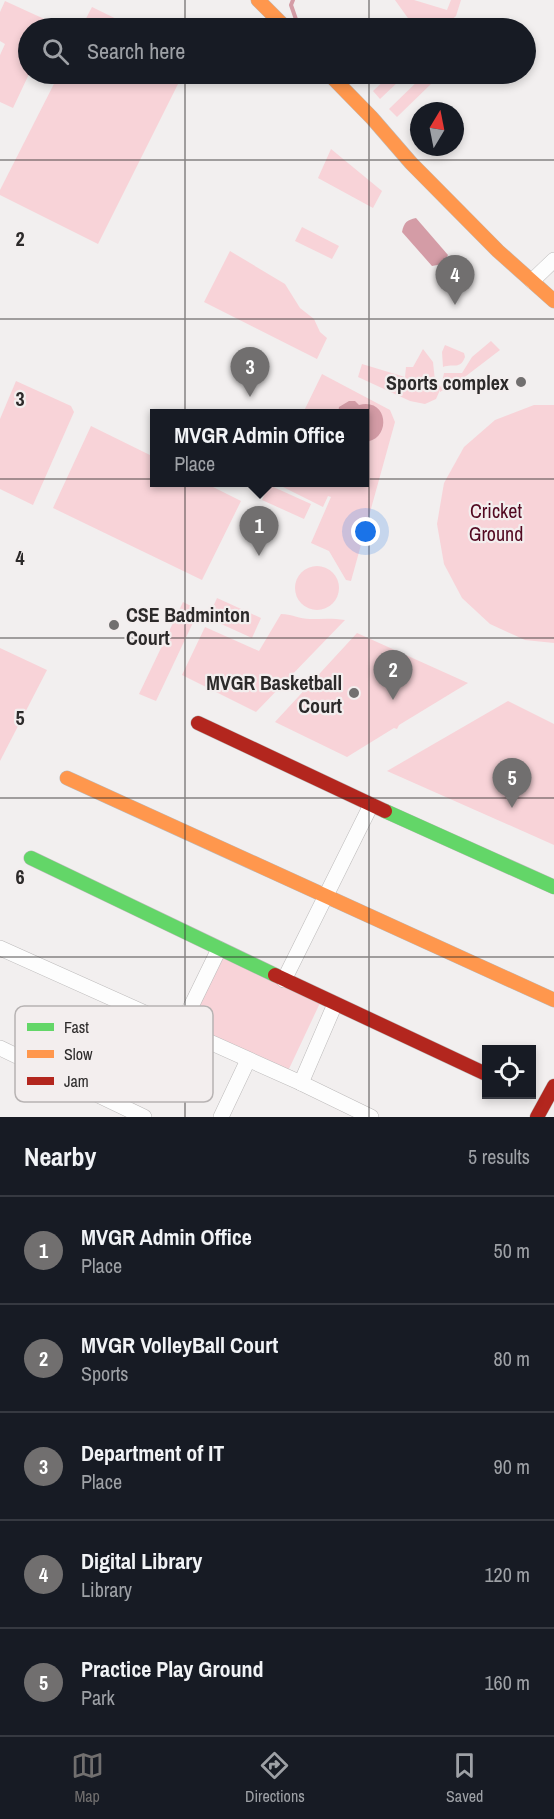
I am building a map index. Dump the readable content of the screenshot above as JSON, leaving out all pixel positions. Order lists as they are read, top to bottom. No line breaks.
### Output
{"parks":["Cricket Ground"],"places":["Sports complex","CSE Badminton Court","MVGR Basketball Court"],"legend":["Fast","Slow","Jam"],"north":"top","page":{"search":"Search here","pins":["4","3","1","2","5"],"popup":["MVGR Admin Office","Place"],"heading":["Nearby","5 results"],"list":[{"mark":"1","name":"MVGR Admin Office","note":"Place","value":"50 m"},{"mark":"2","name":"MVGR VolleyBall Court","note":"Sports","value":"80 m"},{"mark":"3","name":"Department of IT","note":"Place","value":"90 m"},{"mark":"4","name":"Digital Library","note":"Library","value":"120 m"},{"mark":"5","name":"Practice Play Ground","note":"Park","value":"160 m"}],"nav":["Map","Directions","Saved"]},"grid":{"rows":["2","3","4","5","6"]}}
